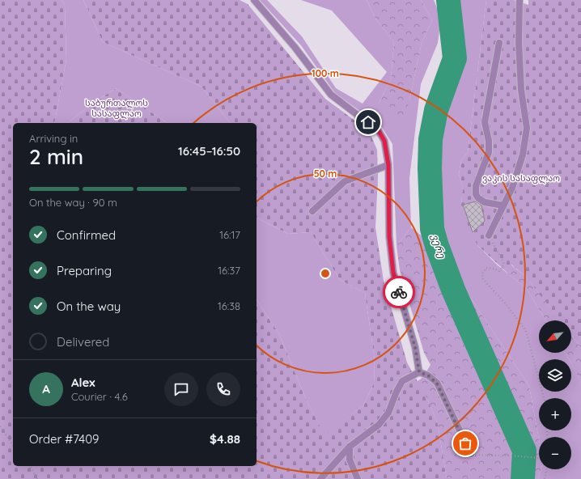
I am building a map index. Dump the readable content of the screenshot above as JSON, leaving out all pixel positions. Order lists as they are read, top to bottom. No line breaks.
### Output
{"water":["ვერე"],"parks":["საბურთალოს სასაფლაო","ვაკის სასაფლაო"],"north":"bottom left","page":{"heading":["2 min","Arriving in","16:45–16:50"],"panel":["Alex","Courier · 4.6","Order #7409","$4.88"],"bar":"On the way · 90 m","list":[["Confirmed","16:17"],["Preparing","16:37"],["On the way","16:38"],"Delivered"],"map_buttons":["+","−"],"round":"A"},"rings":["100 m","50 m"]}
